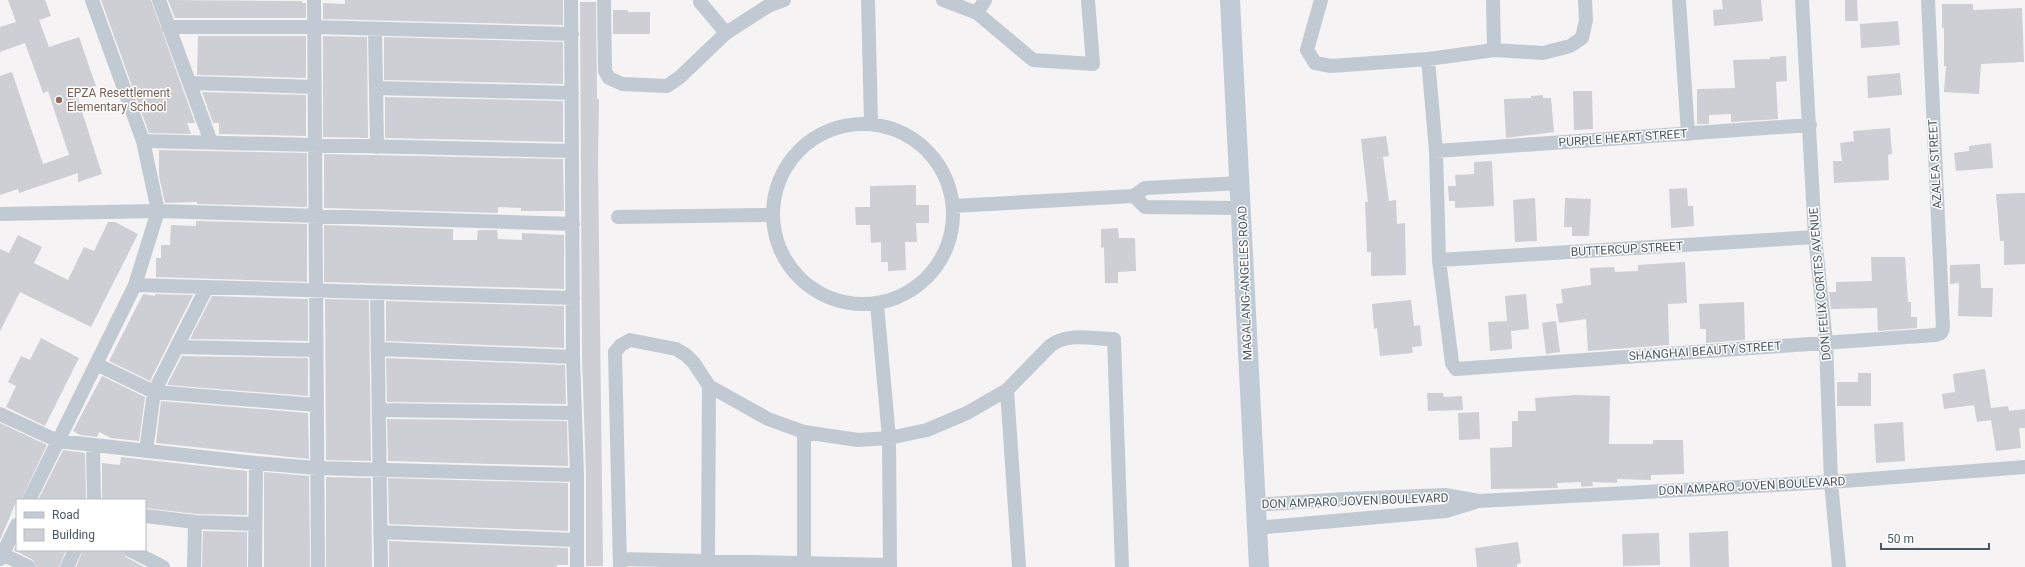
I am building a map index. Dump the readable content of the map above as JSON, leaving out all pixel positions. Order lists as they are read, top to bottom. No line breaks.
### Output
{"streets":{"main road":["MAGALANG-ANGELES ROAD"],"street":["PURPLE HEART STREET","AZALEA STREET","BUTTERCUP STREET","DON FELIX CORTES AVENUE","SHANGHAI BEAUTY STREET","DON AMPARO JOVEN BOULEVARD"]},"crossings":[["PURPLE HEART STREET","DON FELIX CORTES AVENUE"],["AZALEA STREET","SHANGHAI BEAUTY STREET"],["BUTTERCUP STREET","DON FELIX CORTES AVENUE"],["BUTTERCUP STREET","SHANGHAI BEAUTY STREET"],["MAGALANG-ANGELES ROAD","DON AMPARO JOVEN BOULEVARD"],["DON FELIX CORTES AVENUE","SHANGHAI BEAUTY STREET"],["DON FELIX CORTES AVENUE","DON AMPARO JOVEN BOULEVARD"]],"places":["EPZA Resettlement Elementary School"],"legend":["Road","Building"],"scale_bar":"50 m"}
